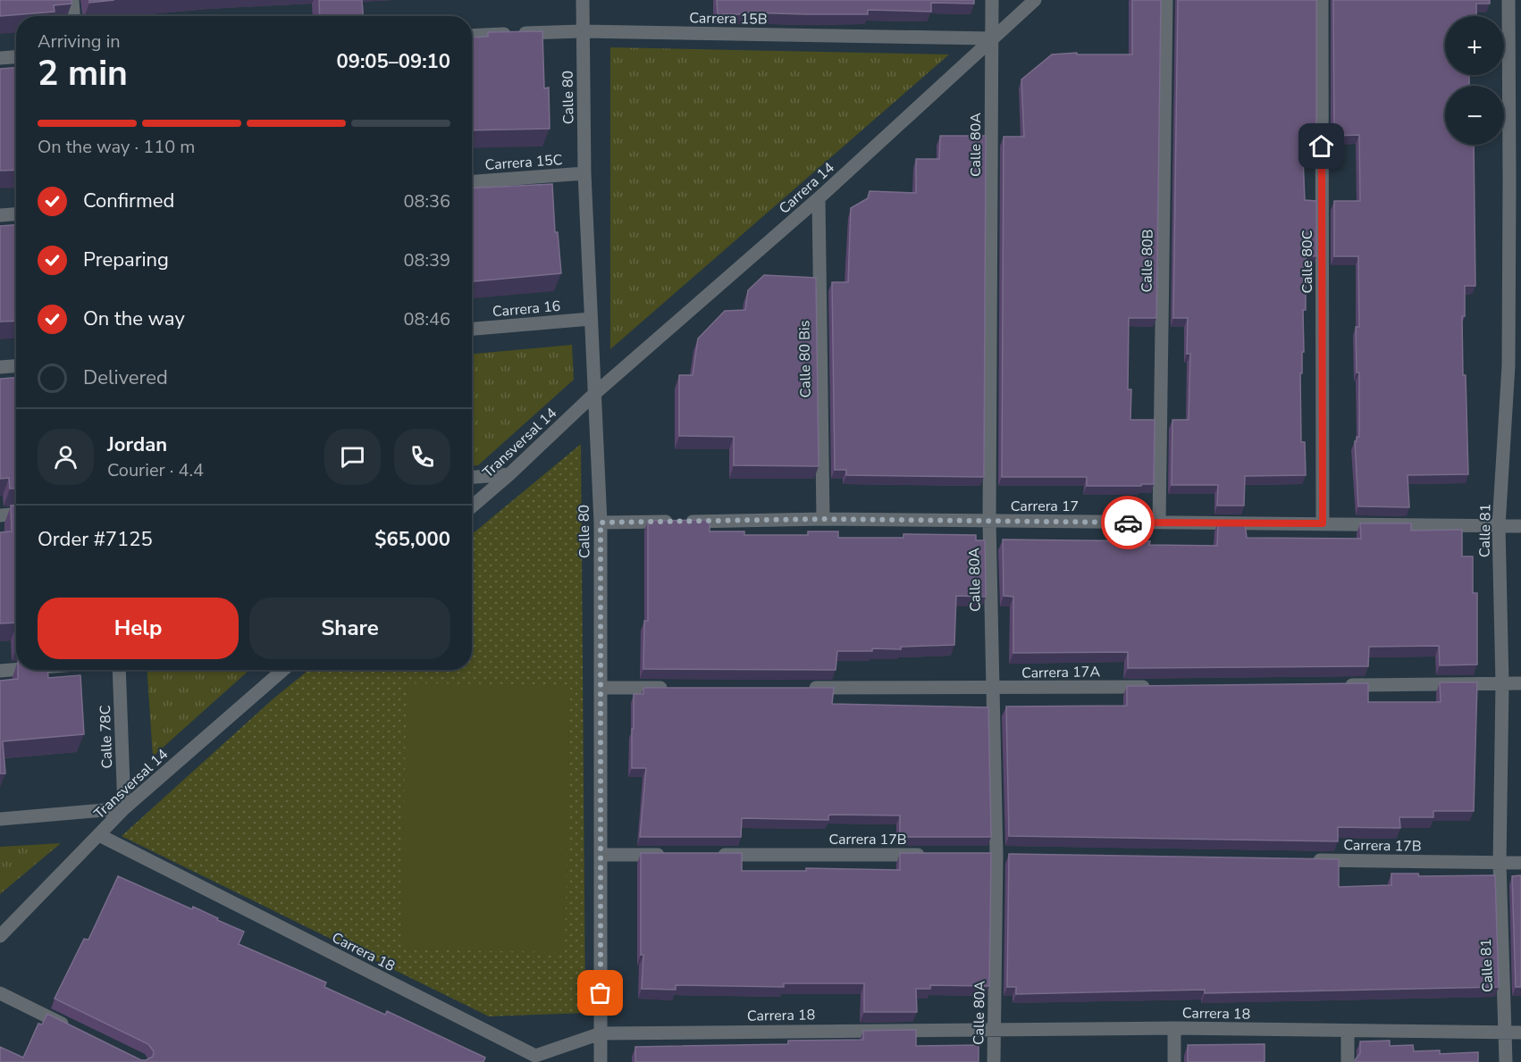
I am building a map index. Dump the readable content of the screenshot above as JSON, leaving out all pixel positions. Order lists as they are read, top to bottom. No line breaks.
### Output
{"streets":{"street":["Carrera 15B","Calle 80","Calle 80A","Carrera 15C","Carrera 14","Calle 80B","Calle 80C","Carrera 16","Calle 80 Bis","Transversal 14","Carrera 17","Calle 81","Carrera 17A","Calle 78C","Carrera 17B","Carrera 18"]},"crossings":[["Carrera 15B","Calle 80"],["Carrera 15B","Calle 80A"],["Carrera 15B","Carrera 14"],["Calle 80","Carrera 15C"],["Calle 80","Carrera 14"],["Calle 80","Carrera 16"],["Calle 80","Transversal 14"],["Calle 80","Carrera 17"],["Calle 80","Carrera 18"],["Calle 80A","Carrera 14"],["Calle 80A","Carrera 17"],["Calle 80A","Carrera 17A"],["Calle 80A","Carrera 18"],["Carrera 14","Calle 80 Bis"],["Carrera 14","Transversal 14"],["Calle 80B","Carrera 17"],["Calle 80C","Carrera 17"],["Calle 80 Bis","Carrera 17"],["Transversal 14","Calle 78C"],["Transversal 14","Carrera 18"],["Carrera 17","Calle 81"],["Calle 81","Carrera 17B"],["Calle 81","Carrera 18"]],"page":{"map_buttons":["+","−"],"heading":["2 min","Arriving in","09:05–09:10"],"panel":["Jordan","Courier · 4.4","Order #7125","$65,000"],"bar":"On the way · 110 m","list":[["Confirmed","08:36"],["Preparing","08:39"],["On the way","08:46"],"Delivered"],"buttons":["Help","Share"]}}
